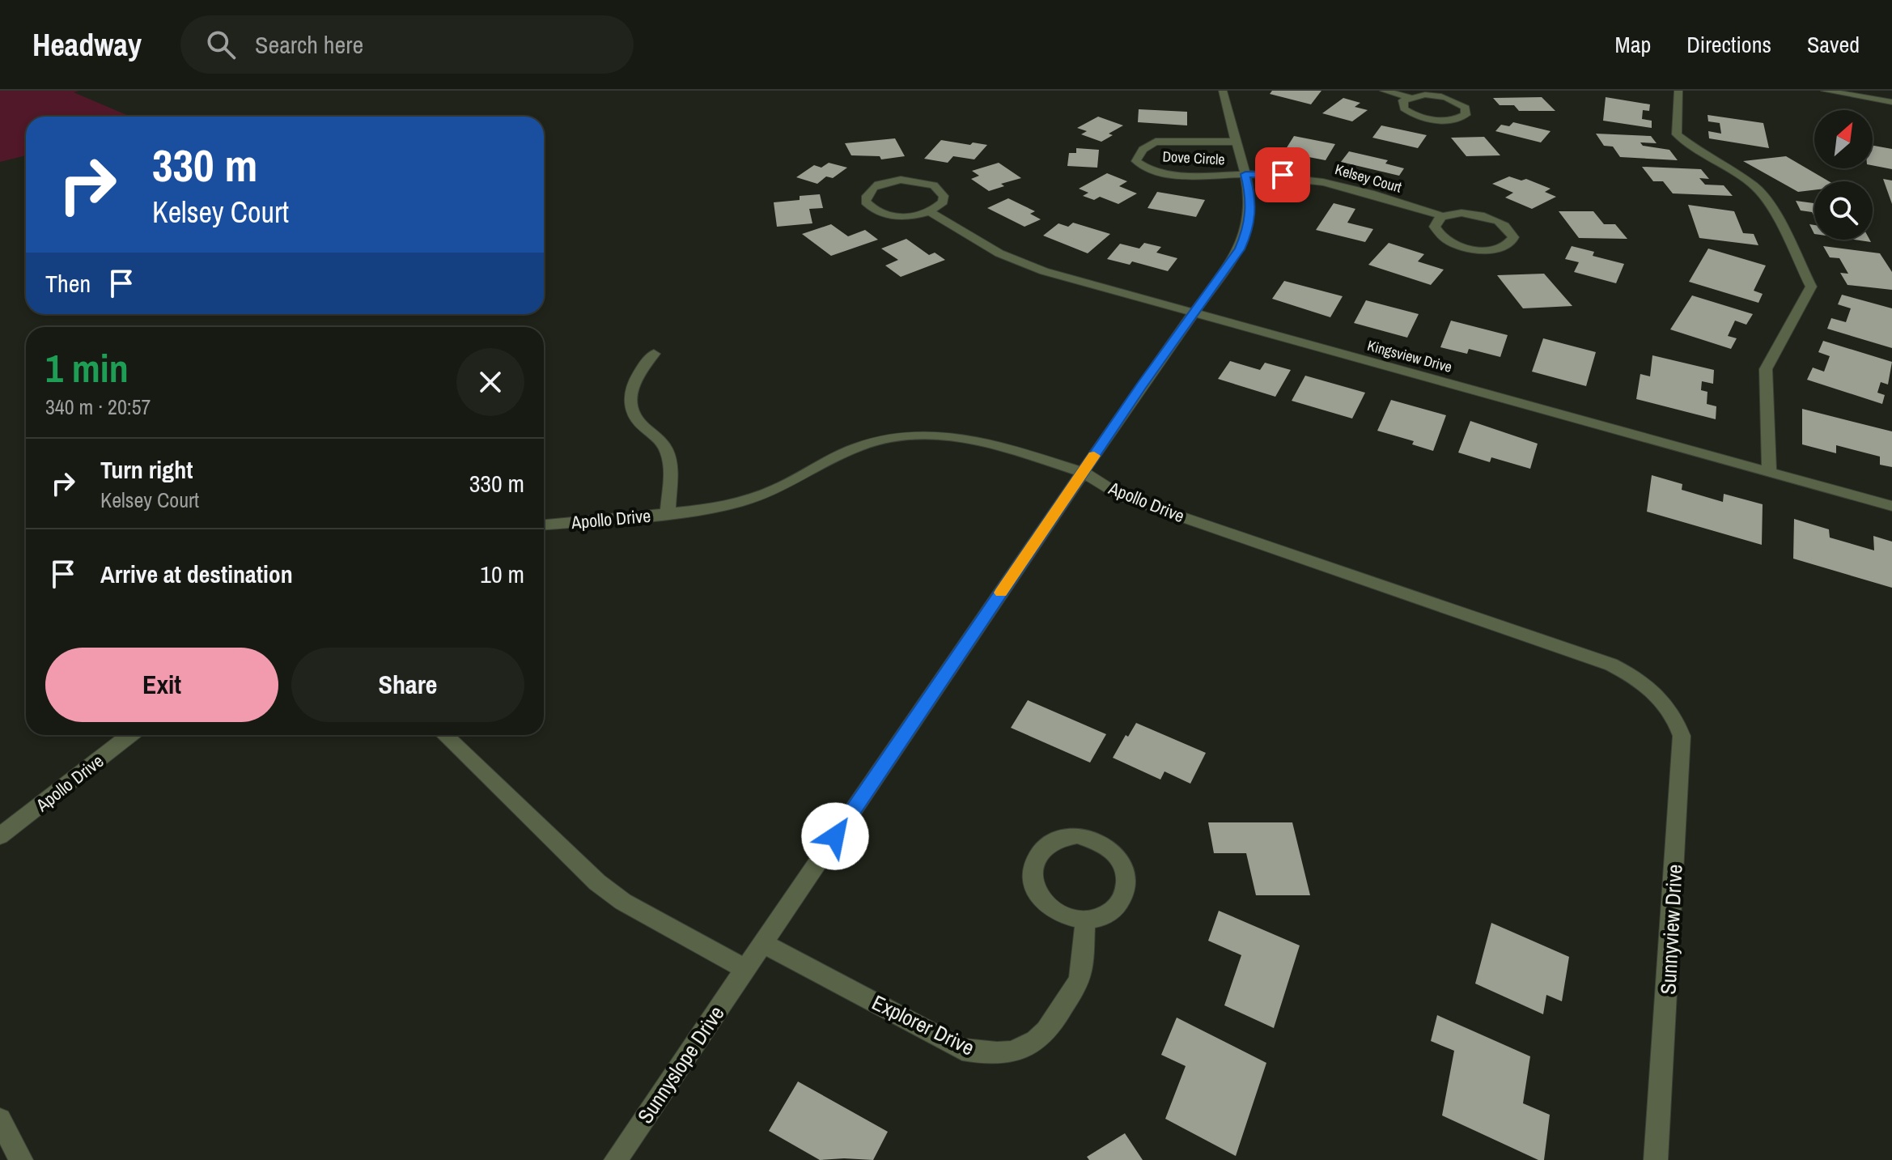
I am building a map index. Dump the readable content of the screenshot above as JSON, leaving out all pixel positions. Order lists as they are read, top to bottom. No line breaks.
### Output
{"streets":{"street":["Dove Circle","Kelsey Court","Kingsview Drive","Apollo Drive","Sunnyview Drive","Explorer Drive","Sunnyslope Drive"]},"crossings":[["Dove Circle","Kelsey Court"],["Apollo Drive","Sunnyview Drive"],["Explorer Drive","Sunnyslope Drive"]],"north":"top right","page":{"header":"Headway","search":"Search here","nav":["Map","Directions","Saved"],"turn":["330 m","Kelsey Court"],"then":"Then","heading":["1 min","340 m · 20:57"],"list":[{"name":"Turn right","note":"Kelsey Court","value":"330 m"},{"name":"Arrive at destination","value":"10 m"}],"buttons":["Exit","Share"]}}
